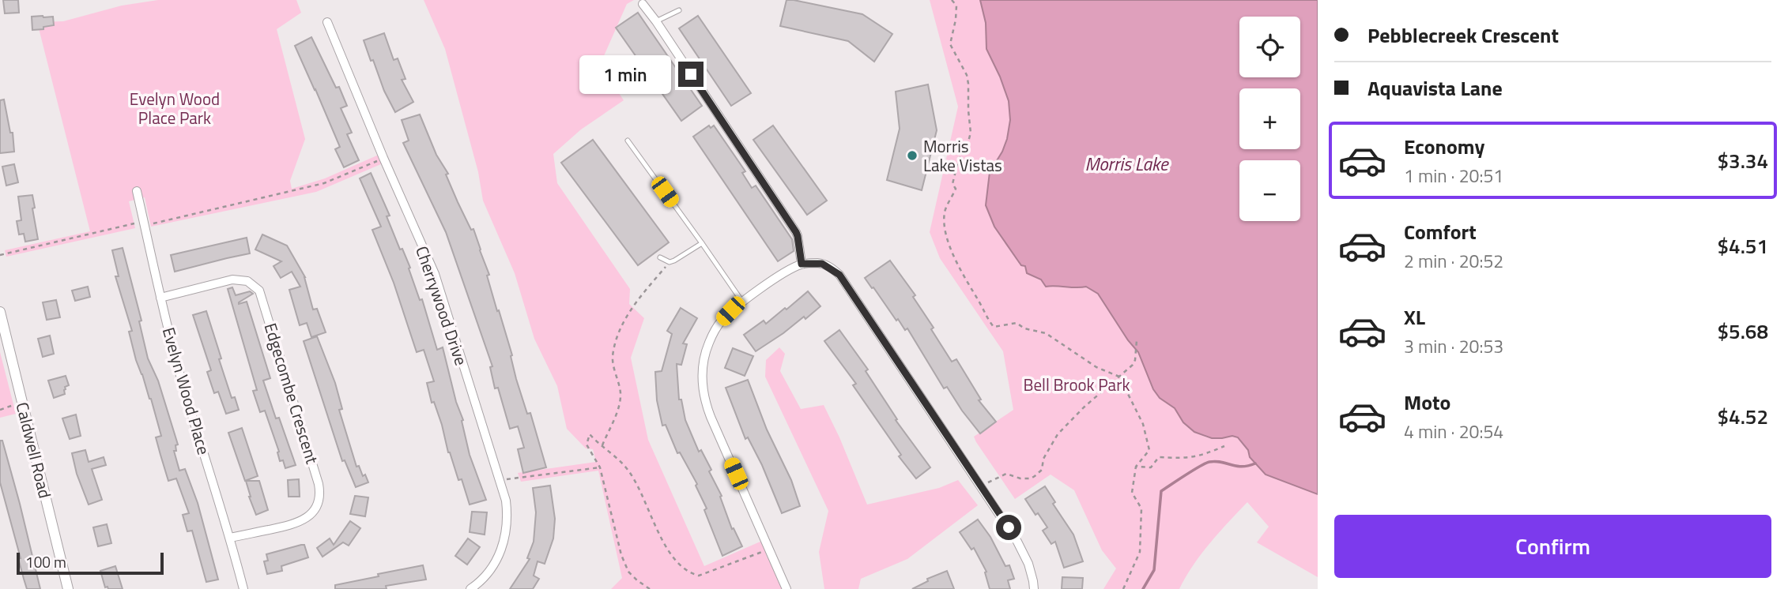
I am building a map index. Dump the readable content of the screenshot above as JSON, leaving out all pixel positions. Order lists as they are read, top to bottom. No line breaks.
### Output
{"streets":{"street":["Cherrywood Drive","Evelyn Wood Place","Edgecombe Crescent","Caldwell Road"]},"crossings":[["Evelyn Wood Place","Edgecombe Crescent"]],"water":["Morris Lake"],"parks":["Evelyn Wood Place Park","Bell Brook Park"],"places":["Morris Lake Vistas"],"scale_bar":"100 m","page":{"banner":["Pebblecreek Crescent","Aquavista Lane"],"map_buttons":["+","−"],"bubble":"1 min","list":[{"name":"Economy","note":"1 min · 20:51","value":"$3.34"},{"name":"Comfort","note":"2 min · 20:52","value":"$4.51"},{"name":"XL","note":"3 min · 20:53","value":"$5.68"},{"name":"Moto","note":"4 min · 20:54","value":"$4.52"}],"buttons":"Confirm","scale":"100 m"}}
